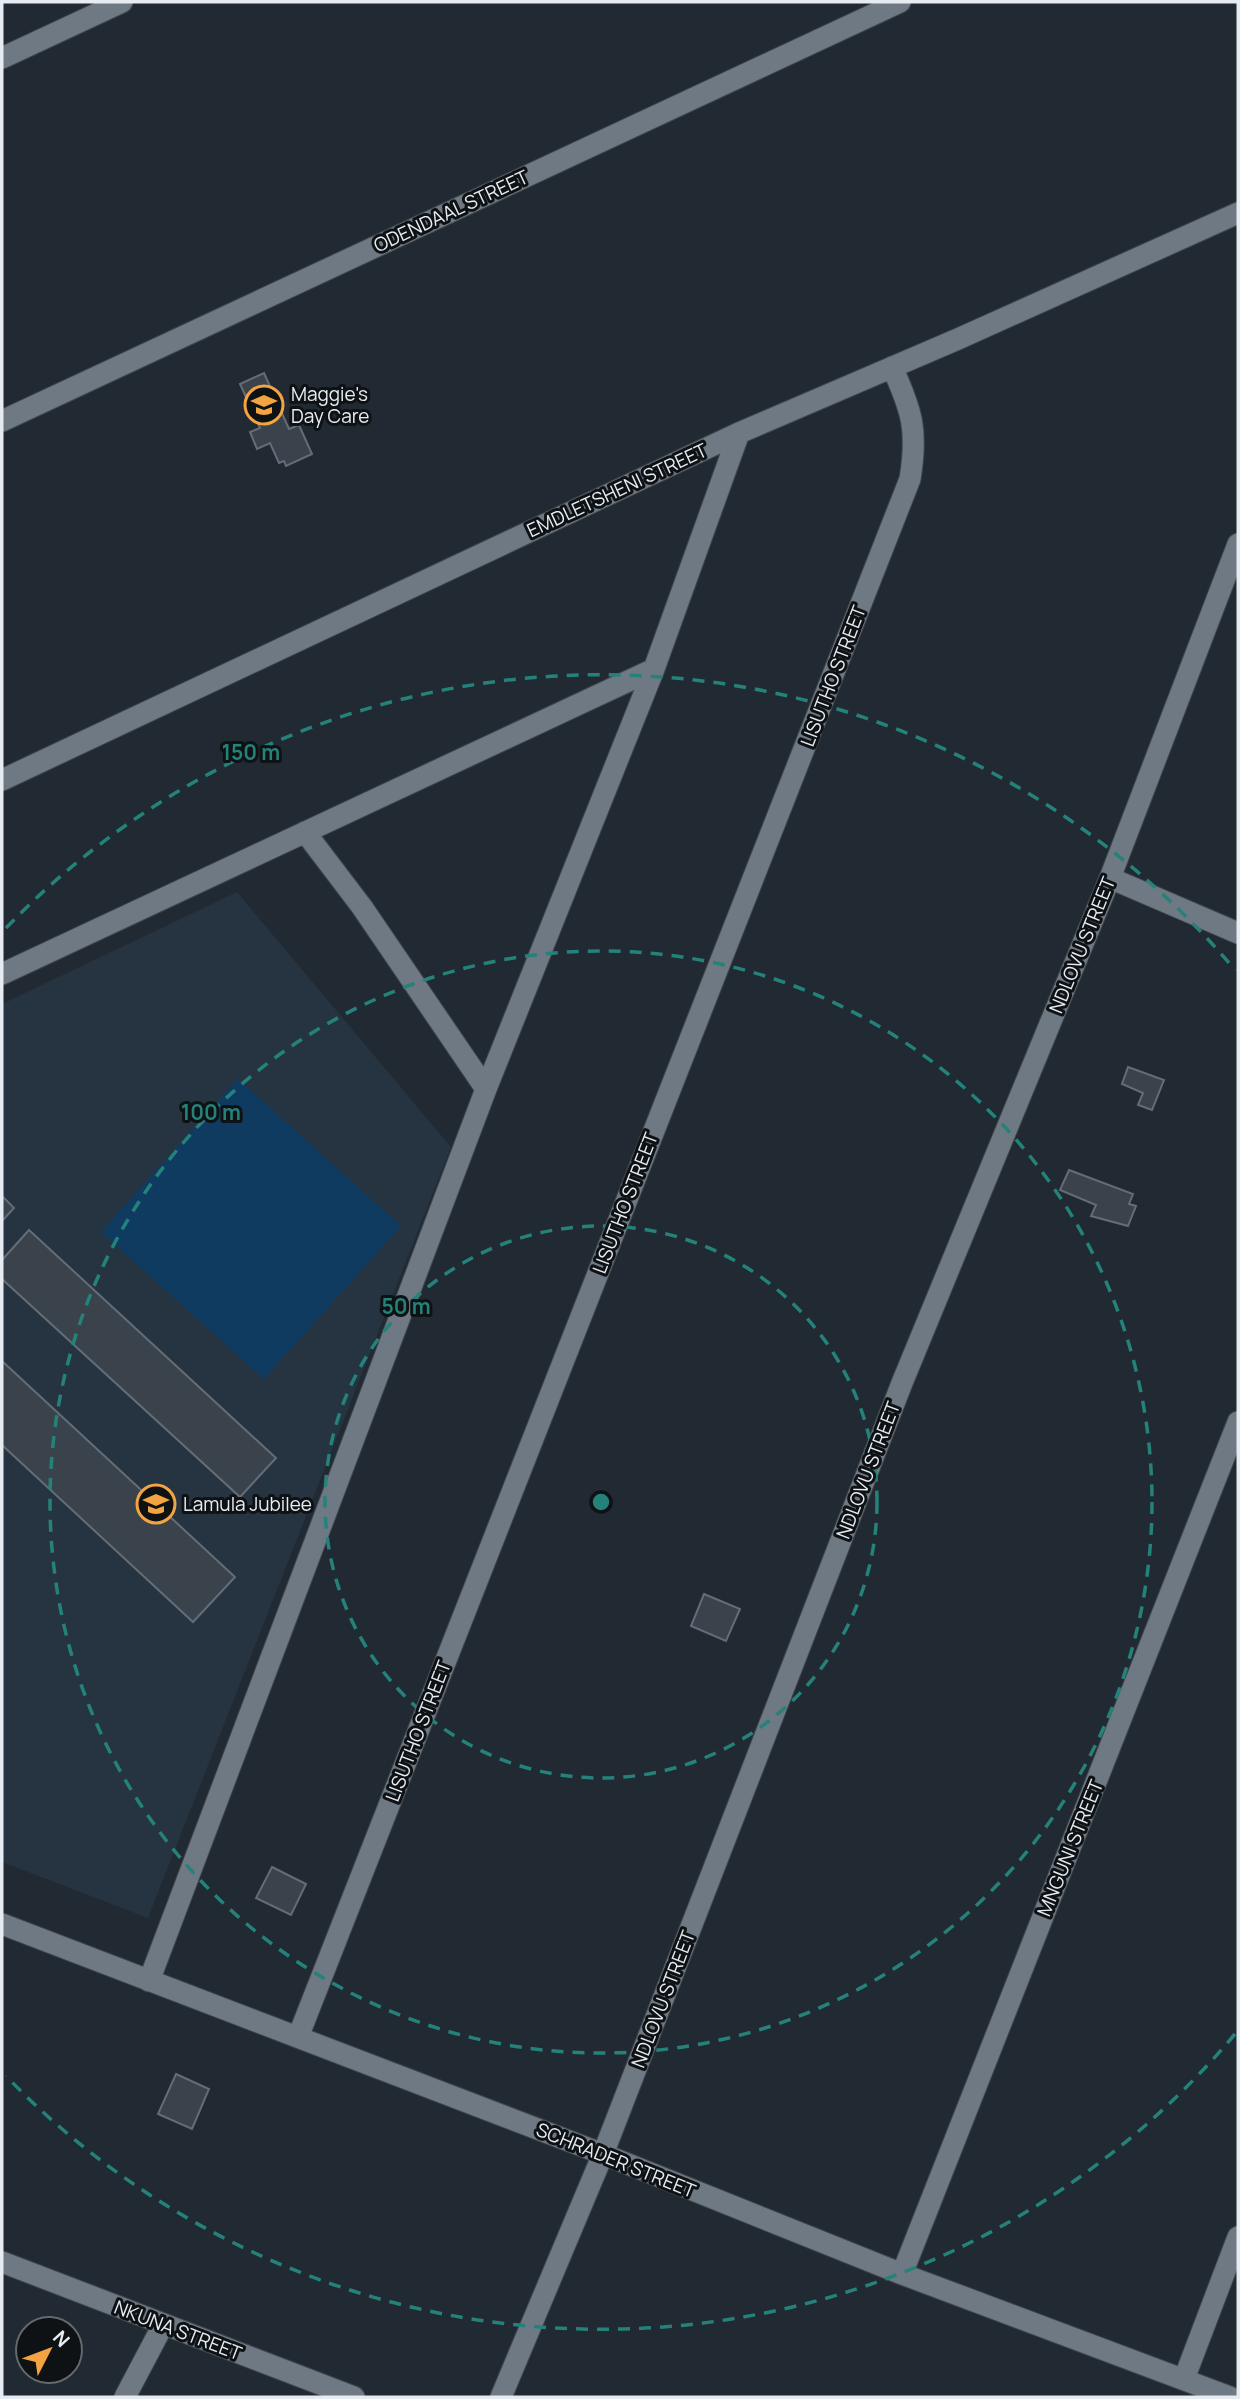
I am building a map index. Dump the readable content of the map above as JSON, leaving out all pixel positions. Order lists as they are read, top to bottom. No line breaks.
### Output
{"streets":{"street":["ODENDAAL STREET","EMDLETSHENI STREET","LISUTHO STREET","NDLOVU STREET","MNGUNI STREET","SCHRADER STREET","NKUNA STREET"]},"crossings":[["EMDLETSHENI STREET","LISUTHO STREET"],["LISUTHO STREET","SCHRADER STREET"],["NDLOVU STREET","SCHRADER STREET"],["MNGUNI STREET","SCHRADER STREET"]],"places":{"school or university":["Maggie's Day Care","Lamula Jubilee"]},"north":"top right","rings":["150 m","100 m","50 m"]}
